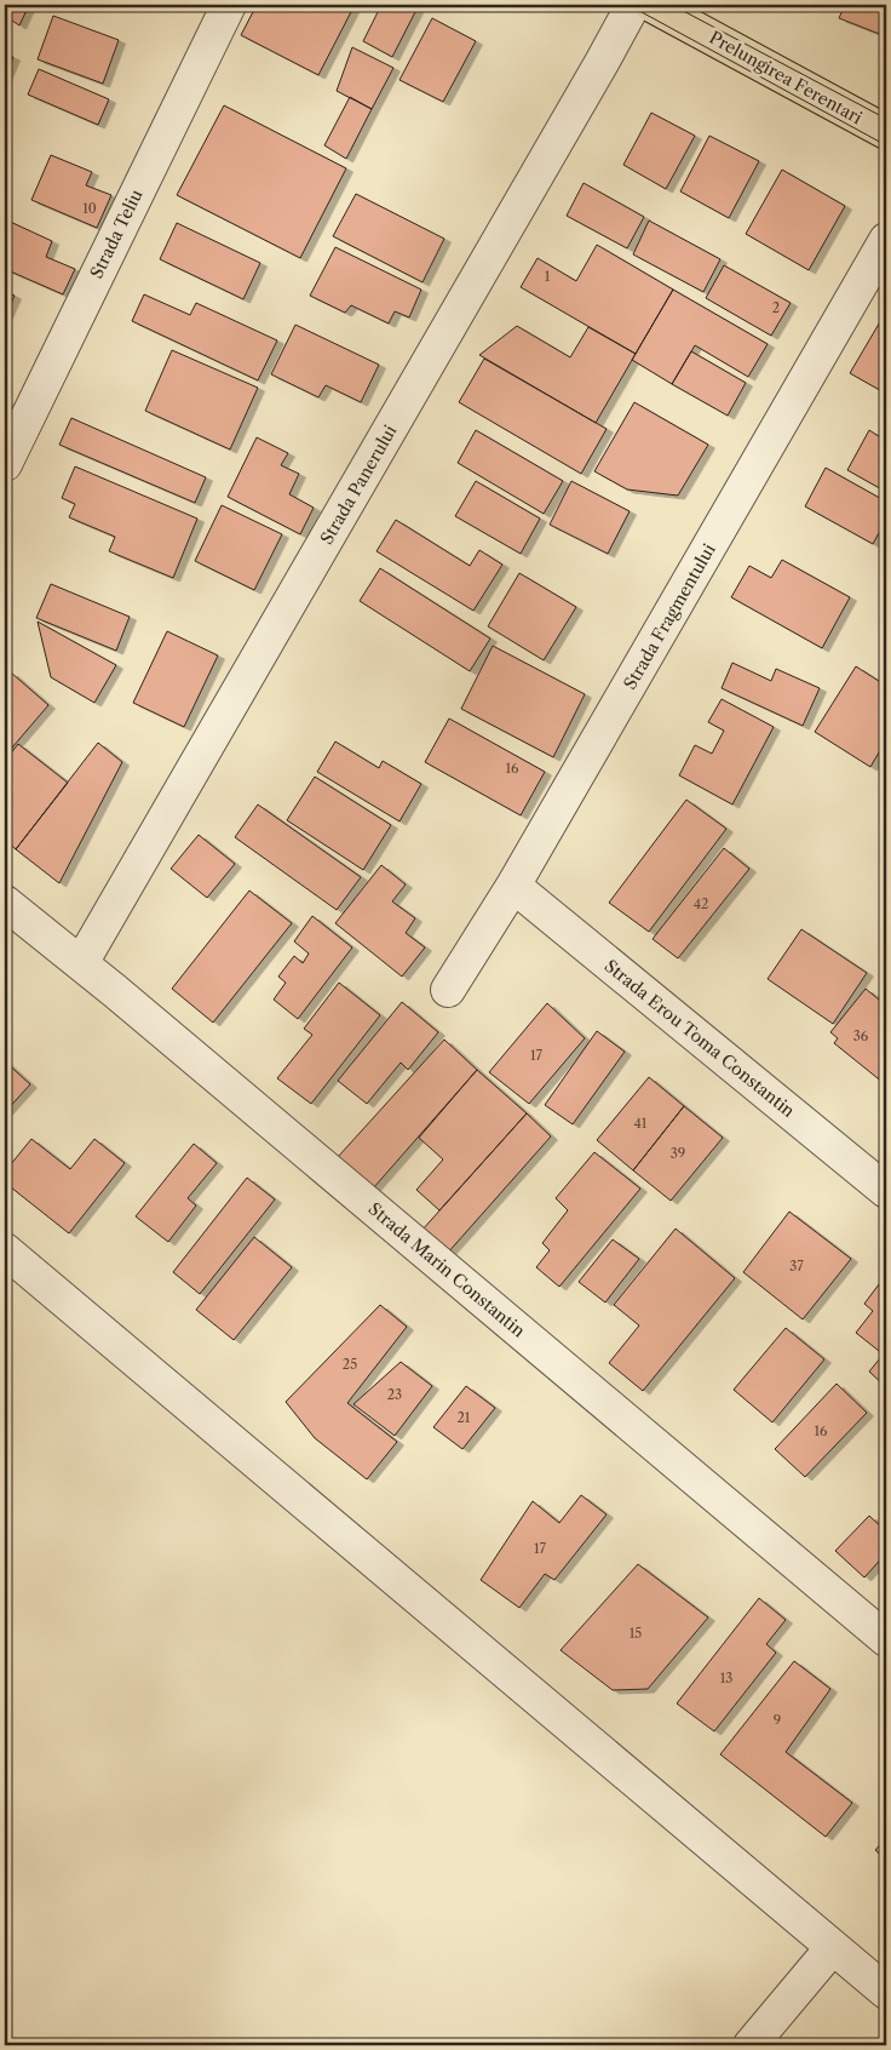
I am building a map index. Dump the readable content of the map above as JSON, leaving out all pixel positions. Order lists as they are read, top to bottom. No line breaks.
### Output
{"streets":{"main road":["Prelungirea Ferentari"],"street":["Strada Teliu","Strada Panerului","Strada Fragmentului","Strada Erou Toma Constantin","Strada Marin Constantin"]},"crossings":[["Strada Panerului","Strada Marin Constantin"],["Strada Fragmentului","Strada Erou Toma Constantin"]],"house_numbers":["10","1","2","16","42","36","17","41","39","37","25","23","21","16","17","15","13","9"]}
